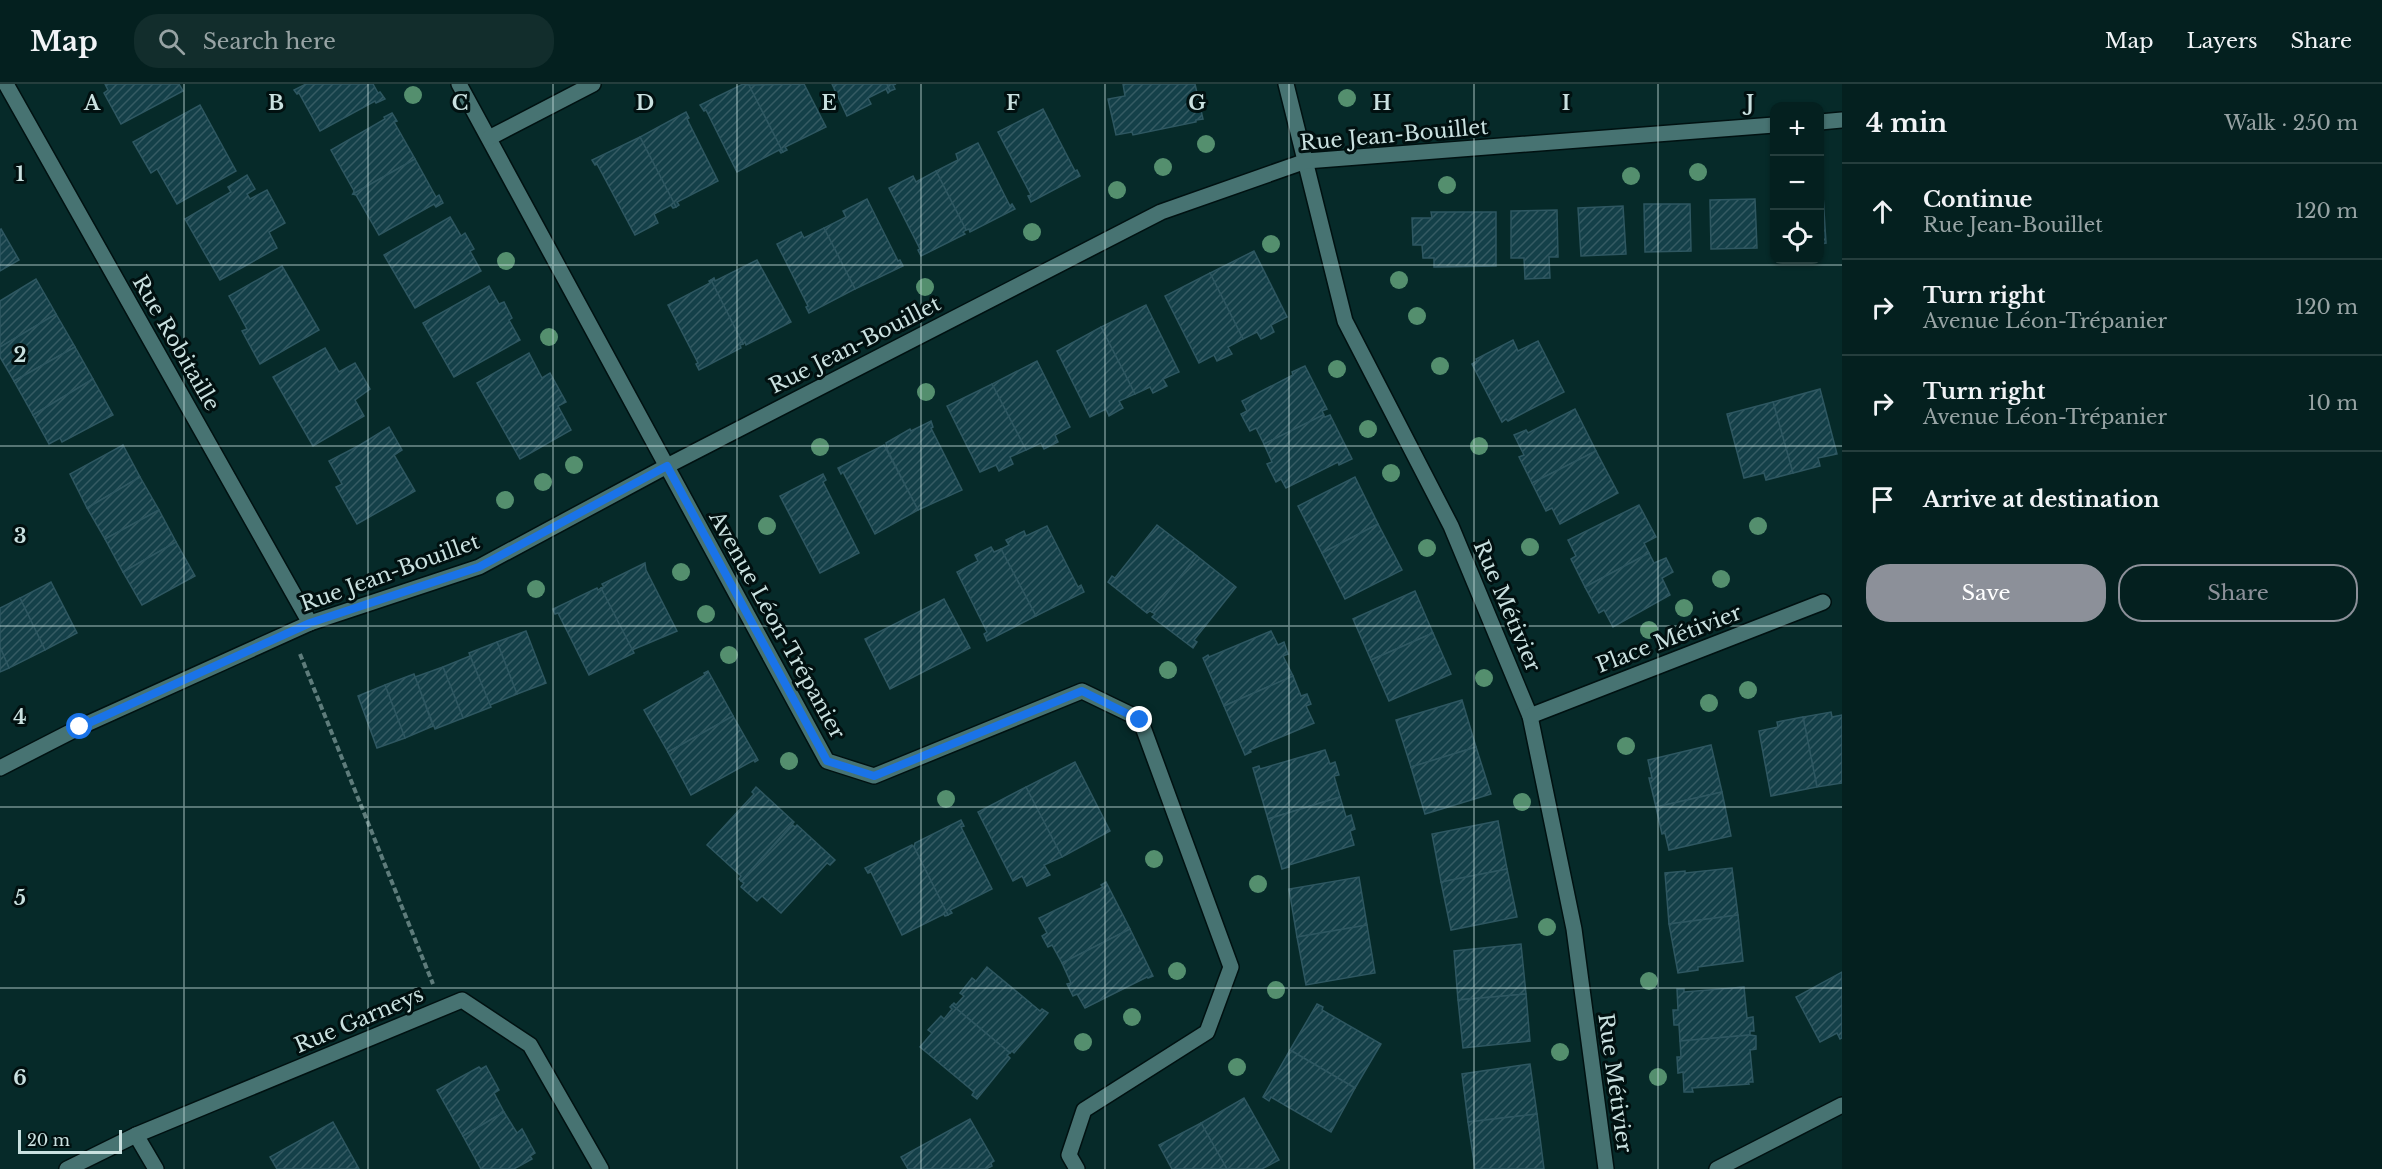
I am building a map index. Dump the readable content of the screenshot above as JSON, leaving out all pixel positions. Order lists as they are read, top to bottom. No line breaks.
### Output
{"streets":{"street":["Rue Jean-Bouillet","Rue Robitaille","Rue Métivier","Avenue Léon-Trépanier","Place Métivier","Rue Garneys"]},"crossings":[["Rue Jean-Bouillet","Rue Robitaille"],["Rue Jean-Bouillet","Rue Métivier"],["Rue Jean-Bouillet","Avenue Léon-Trépanier"],["Rue Métivier","Place Métivier"]],"scale_bar":"20 m","page":{"header":"Map","search":"Search here","nav":["Map","Layers","Share"],"heading":["4 min","Walk · 250 m"],"map_buttons":["+","−"],"list":[["Continue","Rue Jean-Bouillet","120 m"],["Turn right","Avenue Léon-Trépanier","120 m"],["Turn right","Avenue Léon-Trépanier","10 m"],"Arrive at destination"],"buttons":["Save","Share"],"scale":"20 m"},"grid":{"columns":["A","B","C","D","E","F","G","H","I","J"],"rows":["1","2","3","4","5","6"]}}
